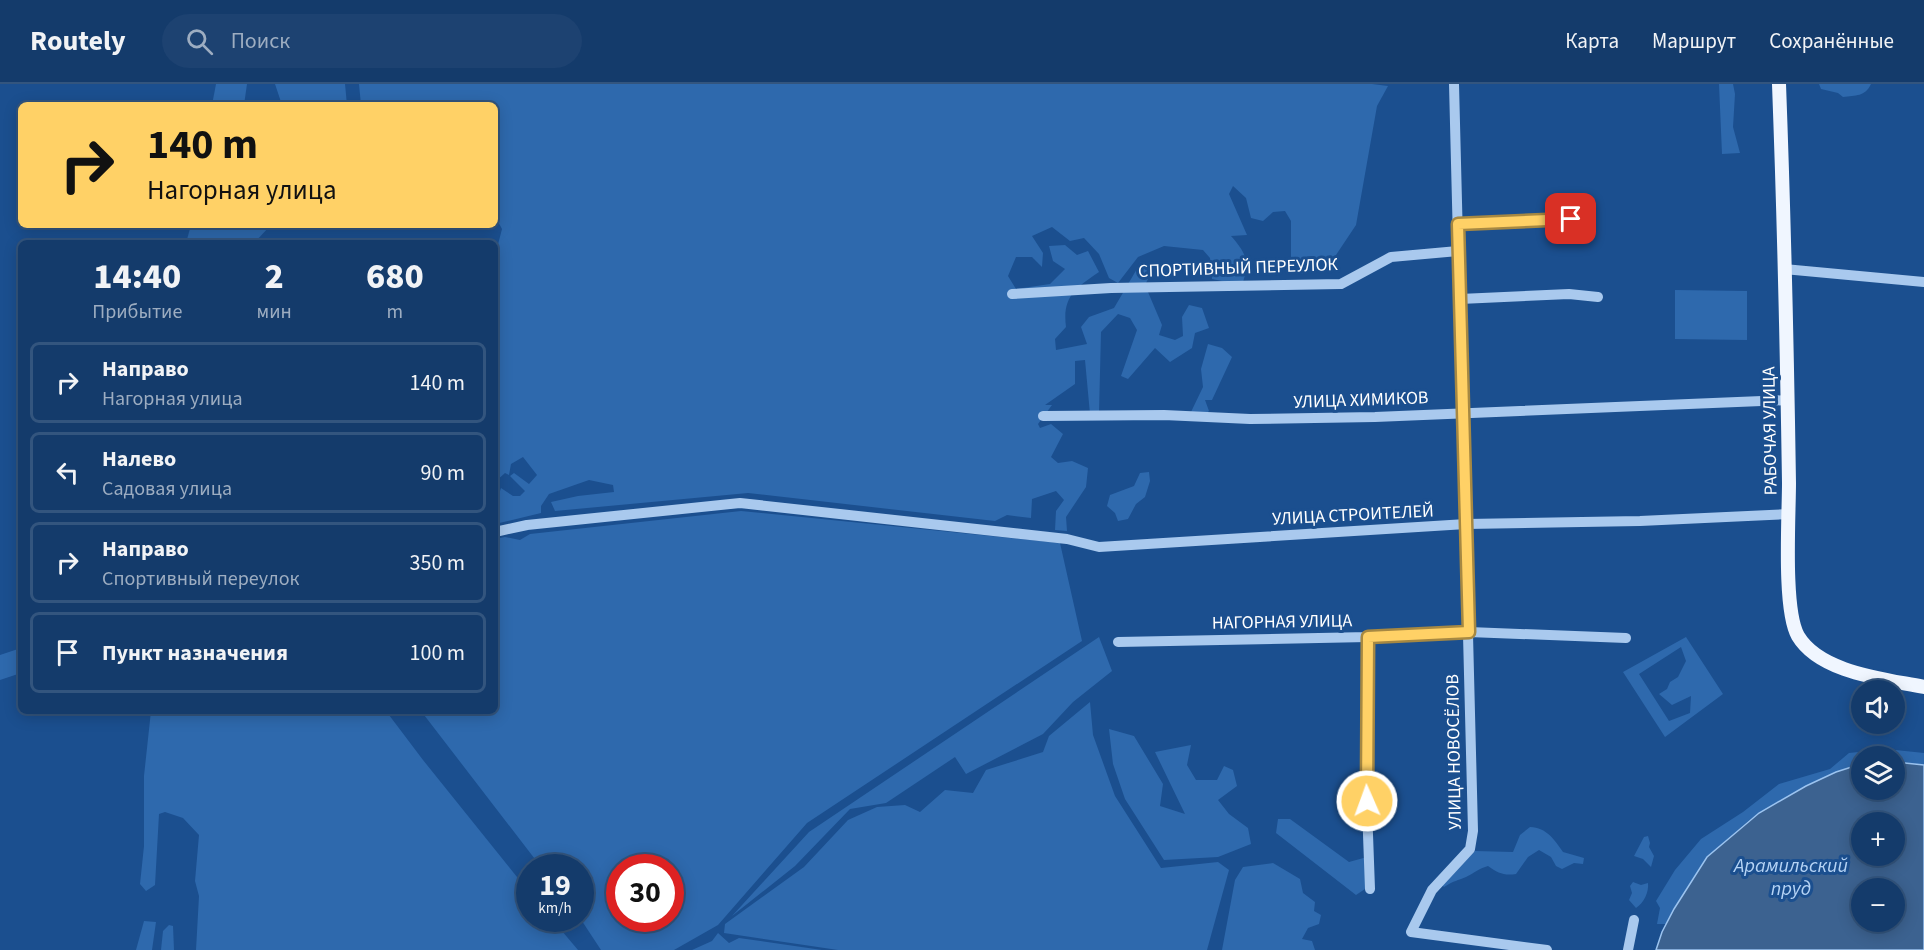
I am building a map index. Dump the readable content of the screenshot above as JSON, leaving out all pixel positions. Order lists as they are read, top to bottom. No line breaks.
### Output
{"streets":{"main road":["РАБОЧАЯ УЛИЦА"],"street":["СПОРТИВНЫЙ ПЕРЕУЛОК","УЛИЦА ХИМИКОВ","УЛИЦА СТРОИТЕЛЕЙ","НАГОРНАЯ УЛИЦА","УЛИЦА НОВОСЁЛОВ"]},"crossings":[["УЛИЦА ХИМИКОВ","РАБОЧАЯ УЛИЦА"],["РАБОЧАЯ УЛИЦА","УЛИЦА СТРОИТЕЛЕЙ"],["НАГОРНАЯ УЛИЦА","УЛИЦА НОВОСЁЛОВ"]],"water":["Арамильский пруд"],"page":{"header":"Routely","search":"Поиск","nav":["Карта","Маршрут","Сохранённые"],"turn":["140 m","Нагорная улица"],"eta":["14:40","Прибытие","2","мин","680","m"],"list":[{"name":"Направо","note":"Нагорная улица","value":"140 m"},{"name":"Налево","note":"Садовая улица","value":"90 m"},{"name":"Направо","note":"Спортивный переулок","value":"350 m"},{"name":"Пункт назначения","value":"100 m"}],"map_buttons":["+","−"],"speed":"19 km/h","limit":"30"}}
